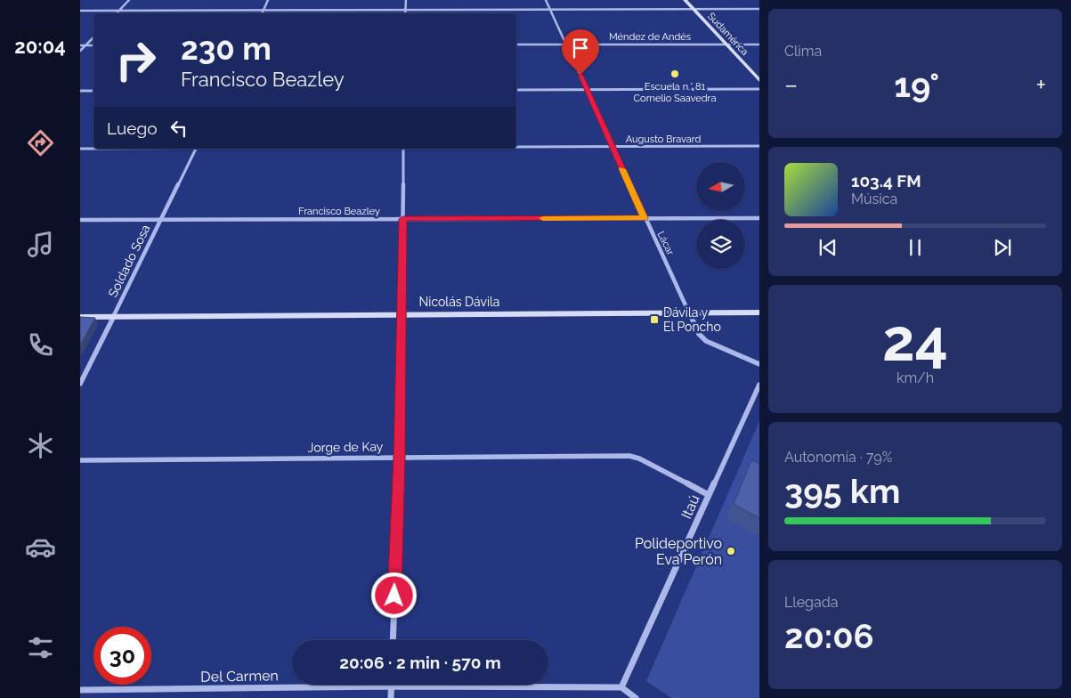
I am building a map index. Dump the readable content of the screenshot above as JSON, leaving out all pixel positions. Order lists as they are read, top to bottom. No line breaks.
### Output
{"streets":{"street":["Sudamérica","Méndez de Andés","Augusto Bravard","Francisco Beazley","Lácar","Soldado Sosa","Nicolás Dávila","Jorge de Kay","Itaú","Del Carmen"]},"crossings":[["Sudamérica","Méndez de Andés"],["Méndez de Andés","Lácar"],["Augusto Bravard","Lácar"],["Francisco Beazley","Lácar"],["Francisco Beazley","Soldado Sosa"],["Lácar","Nicolás Dávila"],["Soldado Sosa","Nicolás Dávila"],["Jorge de Kay","Itaú"],["Itaú","Del Carmen"]],"places":{"other":["Escuela n.° 81 Cornelio Saavedra","Polideportivo Eva Perón"],"transit":["Dávila y El Poncho"]},"north":"left","page":{"tabs":"20:04","tile":["Clima",["24","km/h"],["Autonomía · 79%","395 km"],["Llegada","20:06"]],"turn":["230 m","Francisco Beazley"],"heat":["−","19°","+"],"then":"Luego","song":["103.4 FM","Música"],"limit":"30","trip":"20:06 · 2 min · 570 m"}}
